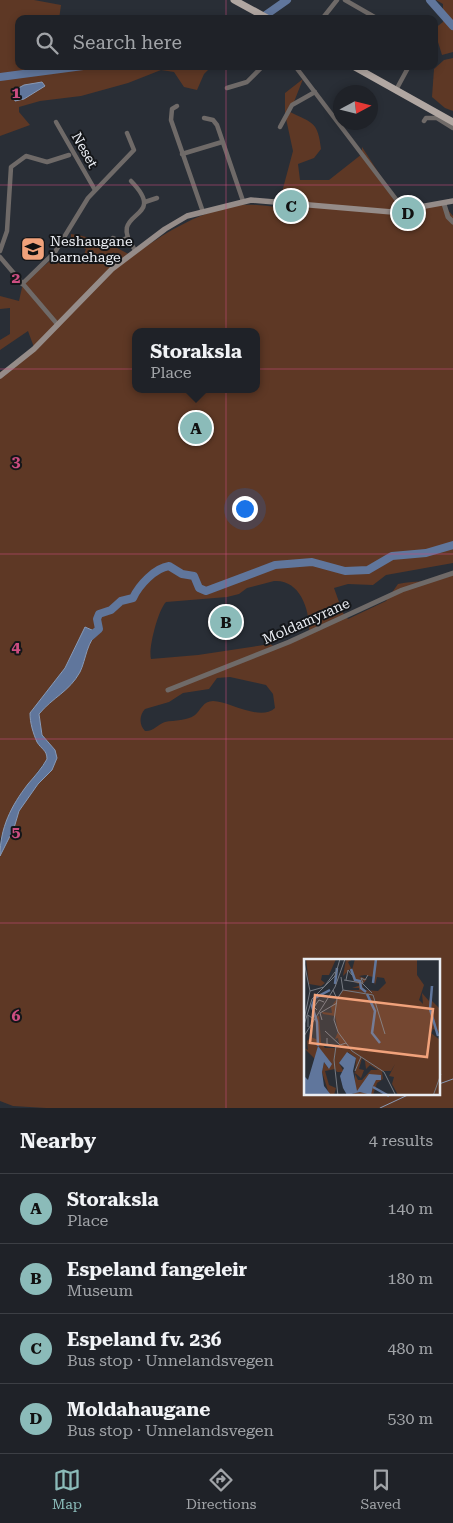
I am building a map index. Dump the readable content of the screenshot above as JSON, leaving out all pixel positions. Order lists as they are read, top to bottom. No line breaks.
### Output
{"streets":{"street":["Neset","Moldamyrane"]},"places":{"school or university":["Neshaugane barnehage"]},"north":"right","page":{"search":"Search here","pins":["C","D","A","B"],"popup":["Storaksla","Place"],"heading":["Nearby","4 results"],"list":[{"mark":"A","name":"Storaksla","note":"Place","value":"140 m"},{"mark":"B","name":"Espeland fangeleir","note":"Museum","value":"180 m"},{"mark":"C","name":"Espeland fv. 236","note":"Bus stop · Unnelandsvegen","value":"480 m"},{"mark":"D","name":"Moldahaugane","note":"Bus stop · Unnelandsvegen","value":"530 m"}],"nav":["Map","Directions","Saved"]},"grid":{"rows":["1","2","3","4","5","6"]}}
